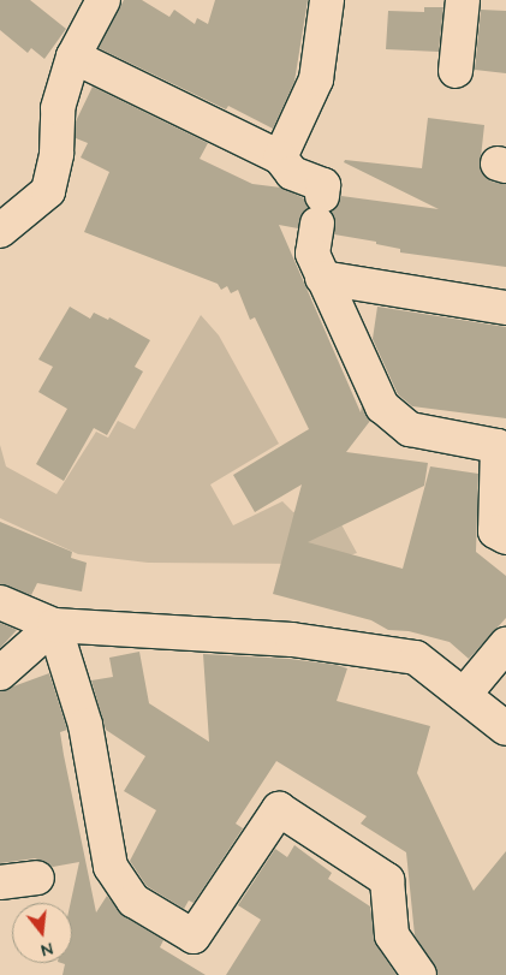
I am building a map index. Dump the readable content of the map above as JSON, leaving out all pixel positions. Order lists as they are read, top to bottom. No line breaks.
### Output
{"north":"bottom"}
